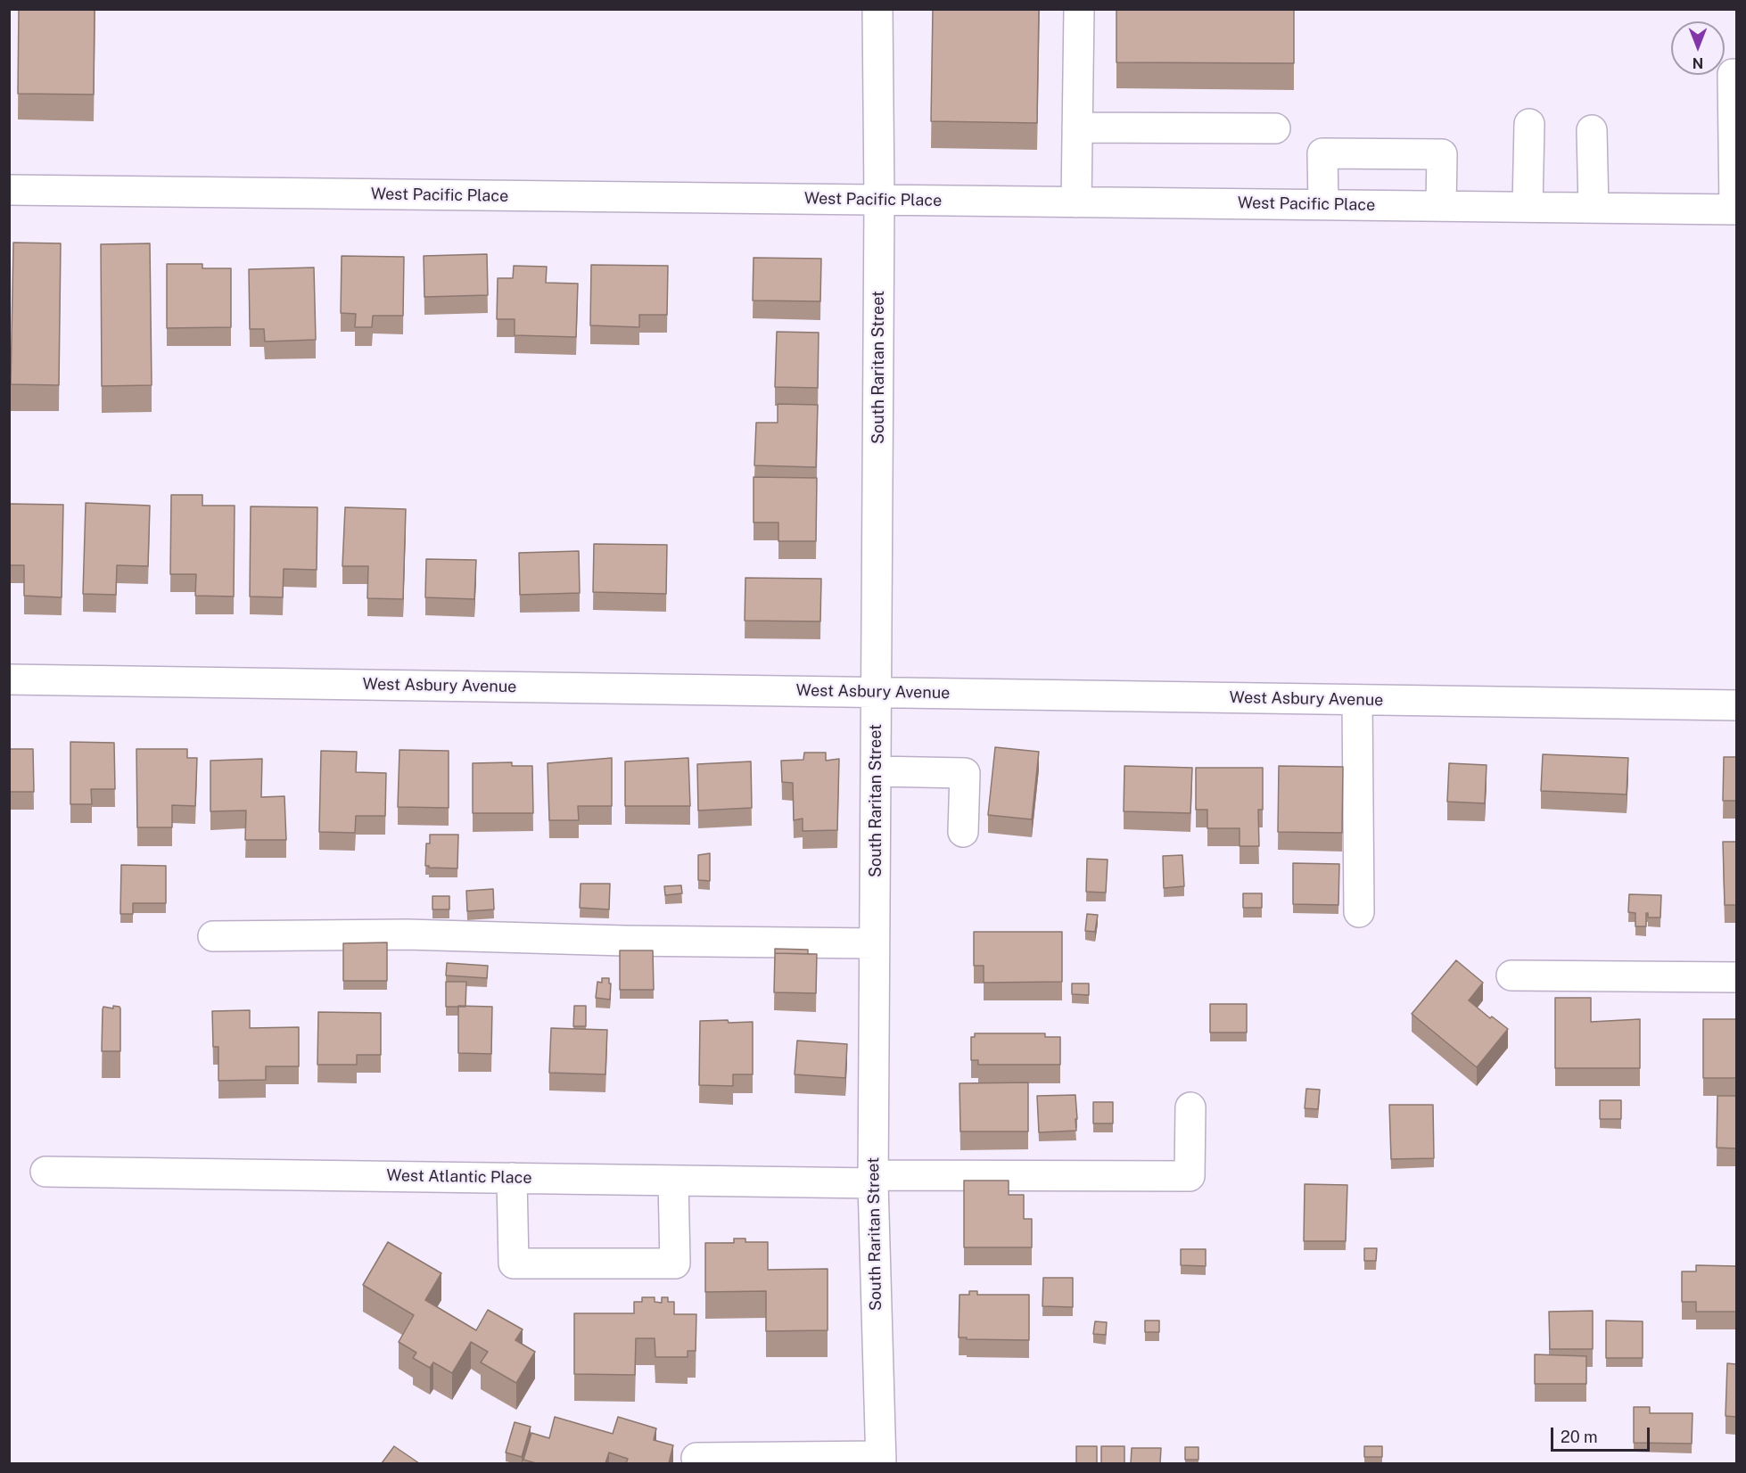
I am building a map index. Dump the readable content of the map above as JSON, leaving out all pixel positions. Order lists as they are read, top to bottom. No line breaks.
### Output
{"streets":{"street":["West Pacific Place","South Raritan Street","West Asbury Avenue","West Atlantic Place"]},"crossings":[["West Pacific Place","South Raritan Street"],["South Raritan Street","West Asbury Avenue"],["South Raritan Street","West Atlantic Place"]],"scale_bar":"20 m","north":"bottom"}
